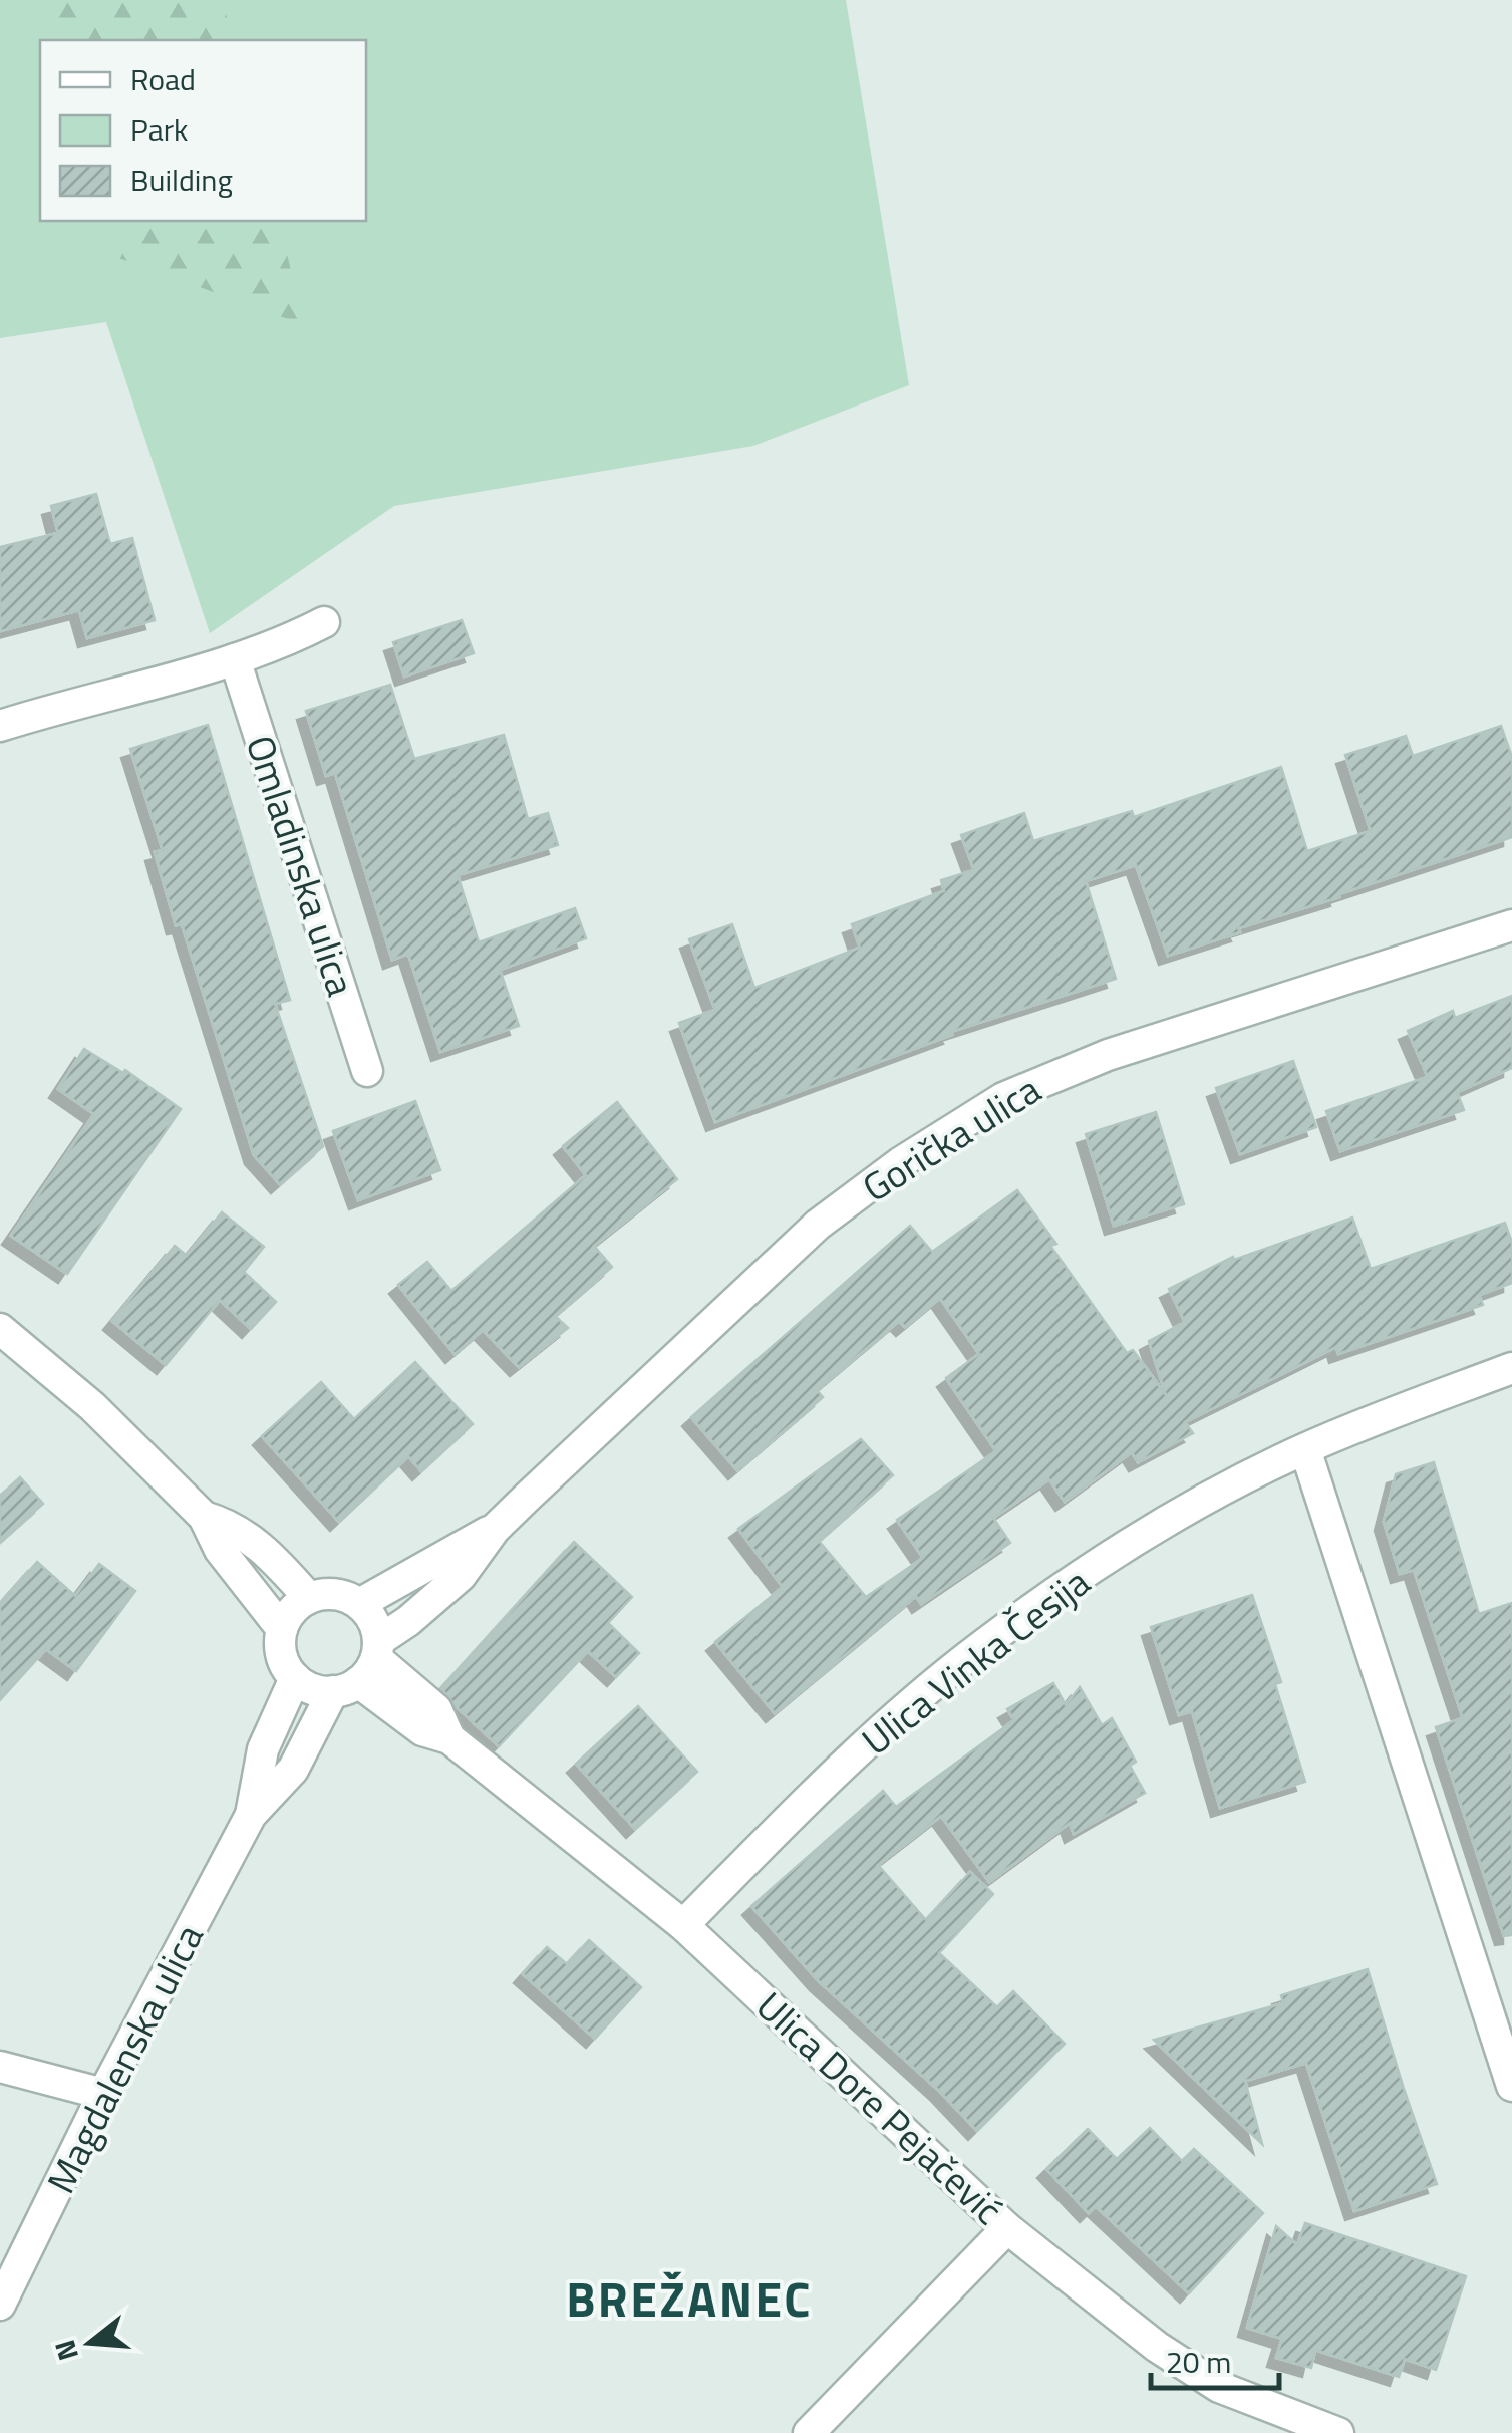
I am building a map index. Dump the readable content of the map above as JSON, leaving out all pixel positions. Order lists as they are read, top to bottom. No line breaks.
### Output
{"streets":{"street":["Omladinska ulica","Gorička ulica","Ulica Vinka Česija","Magdalenska ulica","Ulica Dore Pejačević"]},"crossings":[["Gorička ulica","Ulica Dore Pejačević"],["Ulica Vinka Česija","Ulica Dore Pejačević"]],"districts":["BREŽANEC"],"legend":["Road","Park","Building"],"scale_bar":"20 m","north":"left"}
